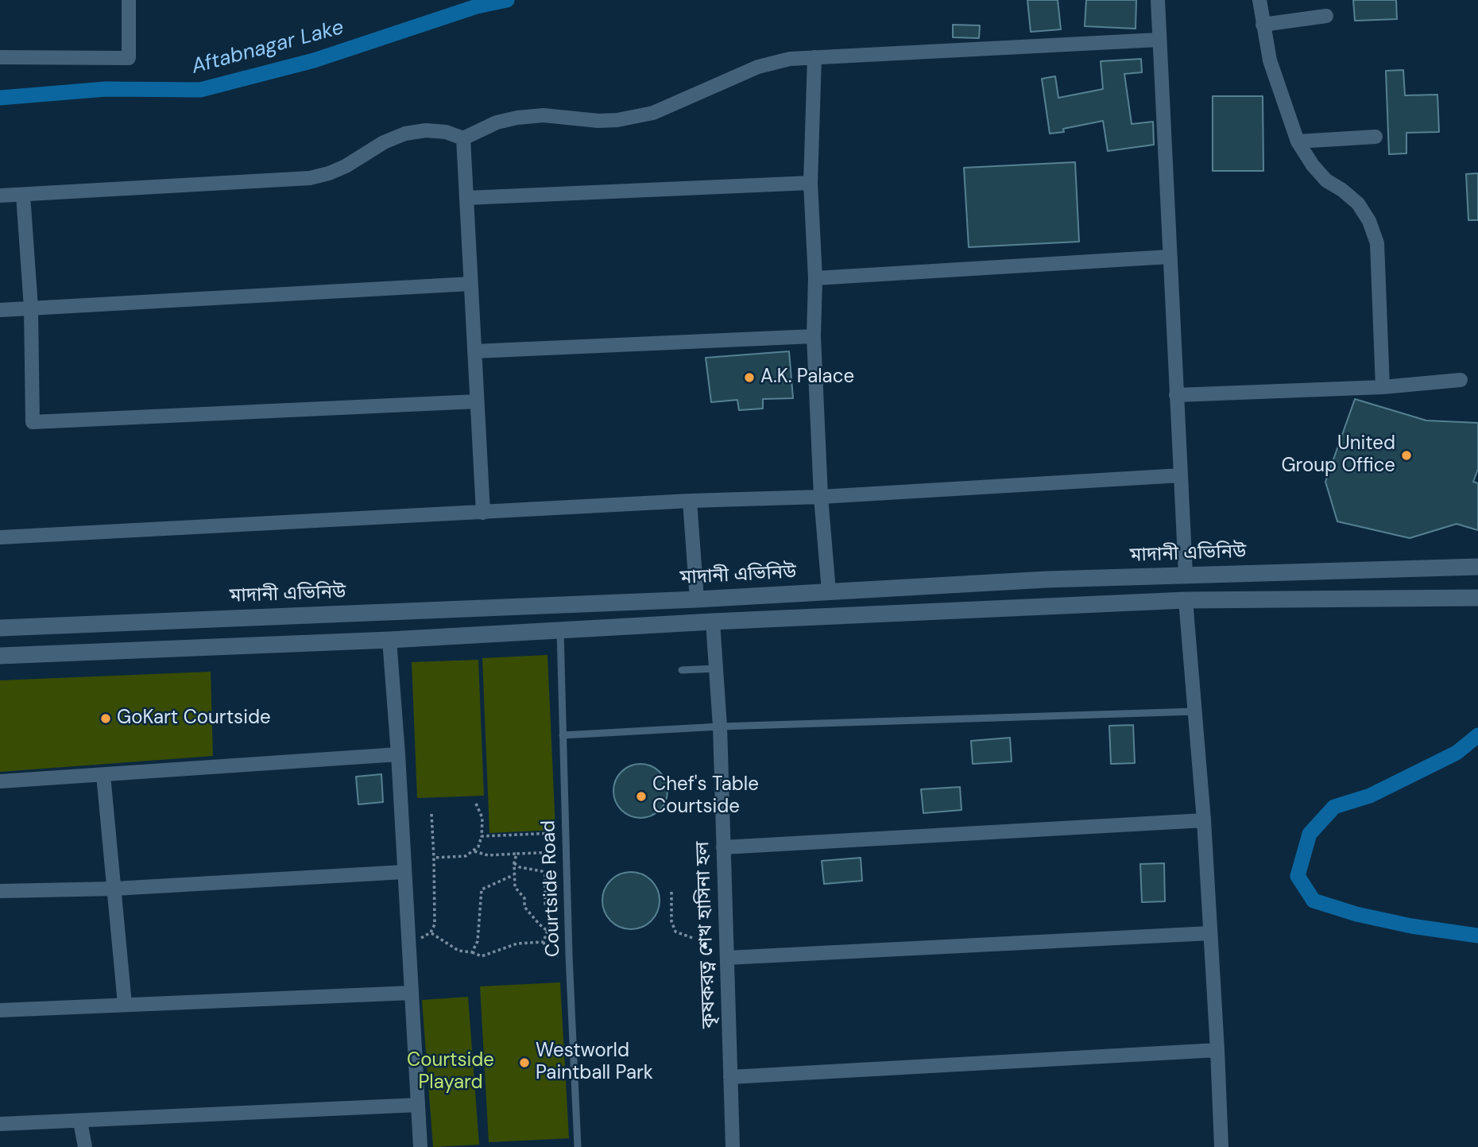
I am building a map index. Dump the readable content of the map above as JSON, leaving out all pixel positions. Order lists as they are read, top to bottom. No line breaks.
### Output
{"streets":{"main road":["মাদানী এভিনিউ"],"street":["কৃষকরত্ন শেখ হাসিনা হল"],"lane":["Courtside Road"]},"water":["Aftabnagar Lake"],"parks":["Courtside Playard"],"places":["A.K. Palace","United Group Office","GoKart Courtside","Chef's Table Courtside","Westworld Paintball Park"]}
